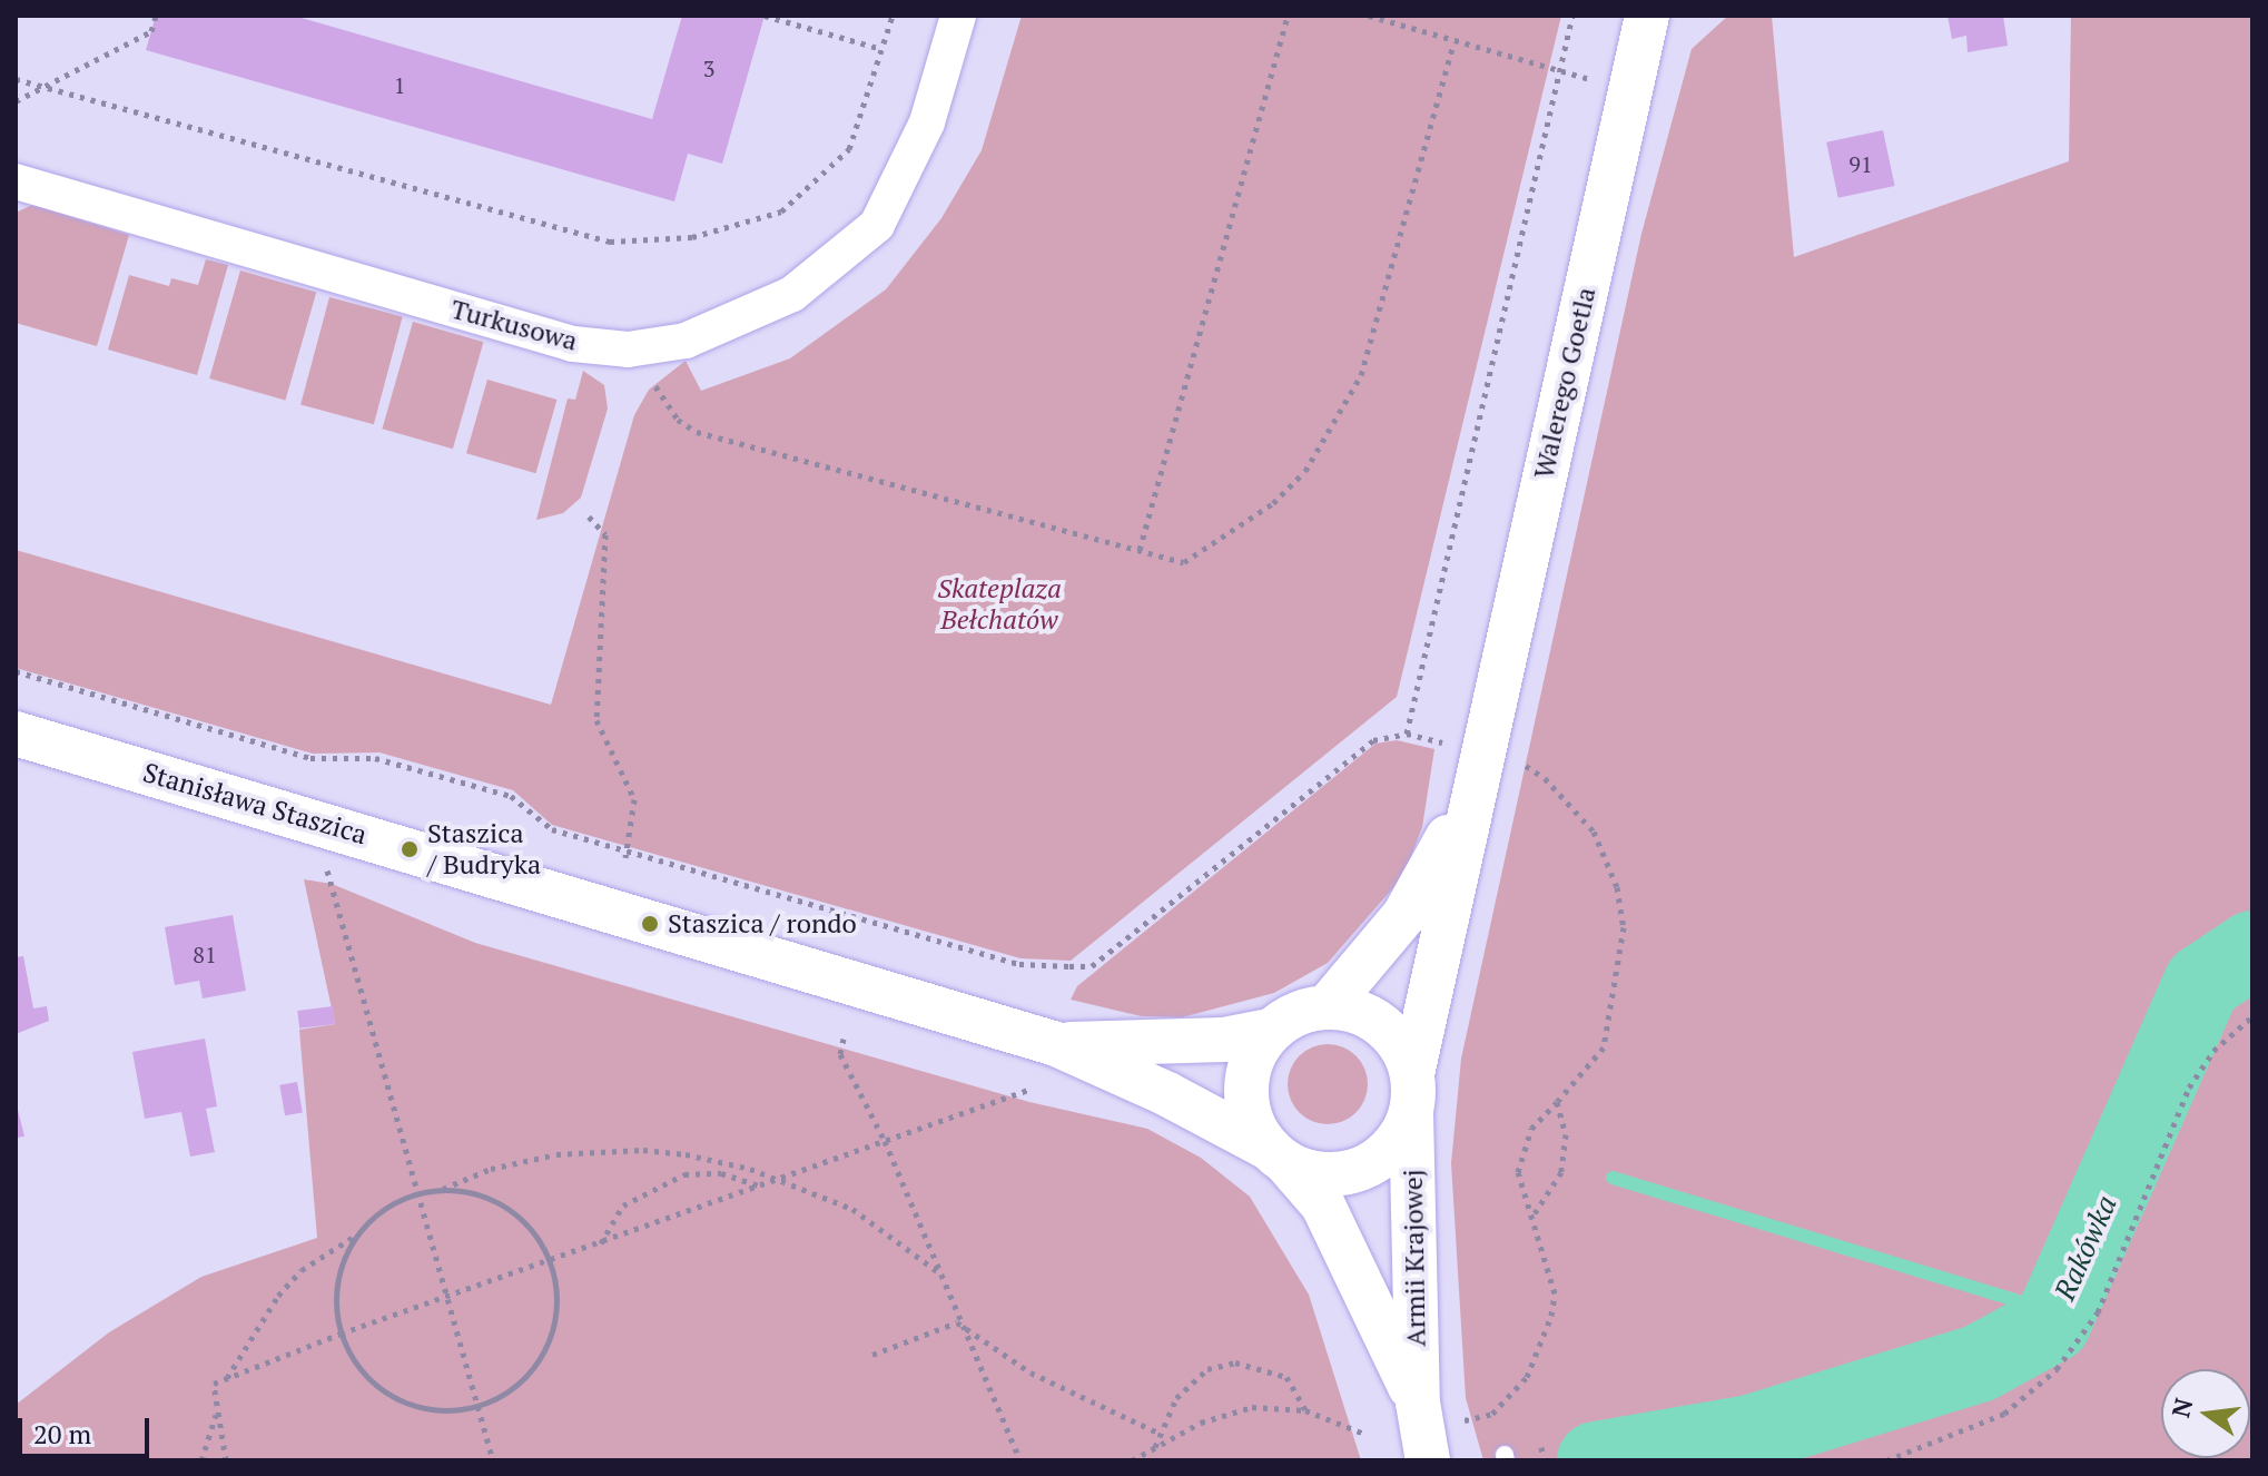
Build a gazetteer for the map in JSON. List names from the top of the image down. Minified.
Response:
{"streets":{"street":["Turkusowa","Walerego Goetla","Stanisława Staszica","Armii Krajowej"]},"crossings":[["Walerego Goetla","Stanisława Staszica"],["Walerego Goetla","Armii Krajowej"],["Stanisława Staszica","Armii Krajowej"]],"water":["Rakówka"],"parks":["Skateplaza Bełchatów"],"places":["Staszica / Budryka","Staszica / rondo"],"house_numbers":["3","1","91","81"],"scale_bar":"20 m","north":"left"}
